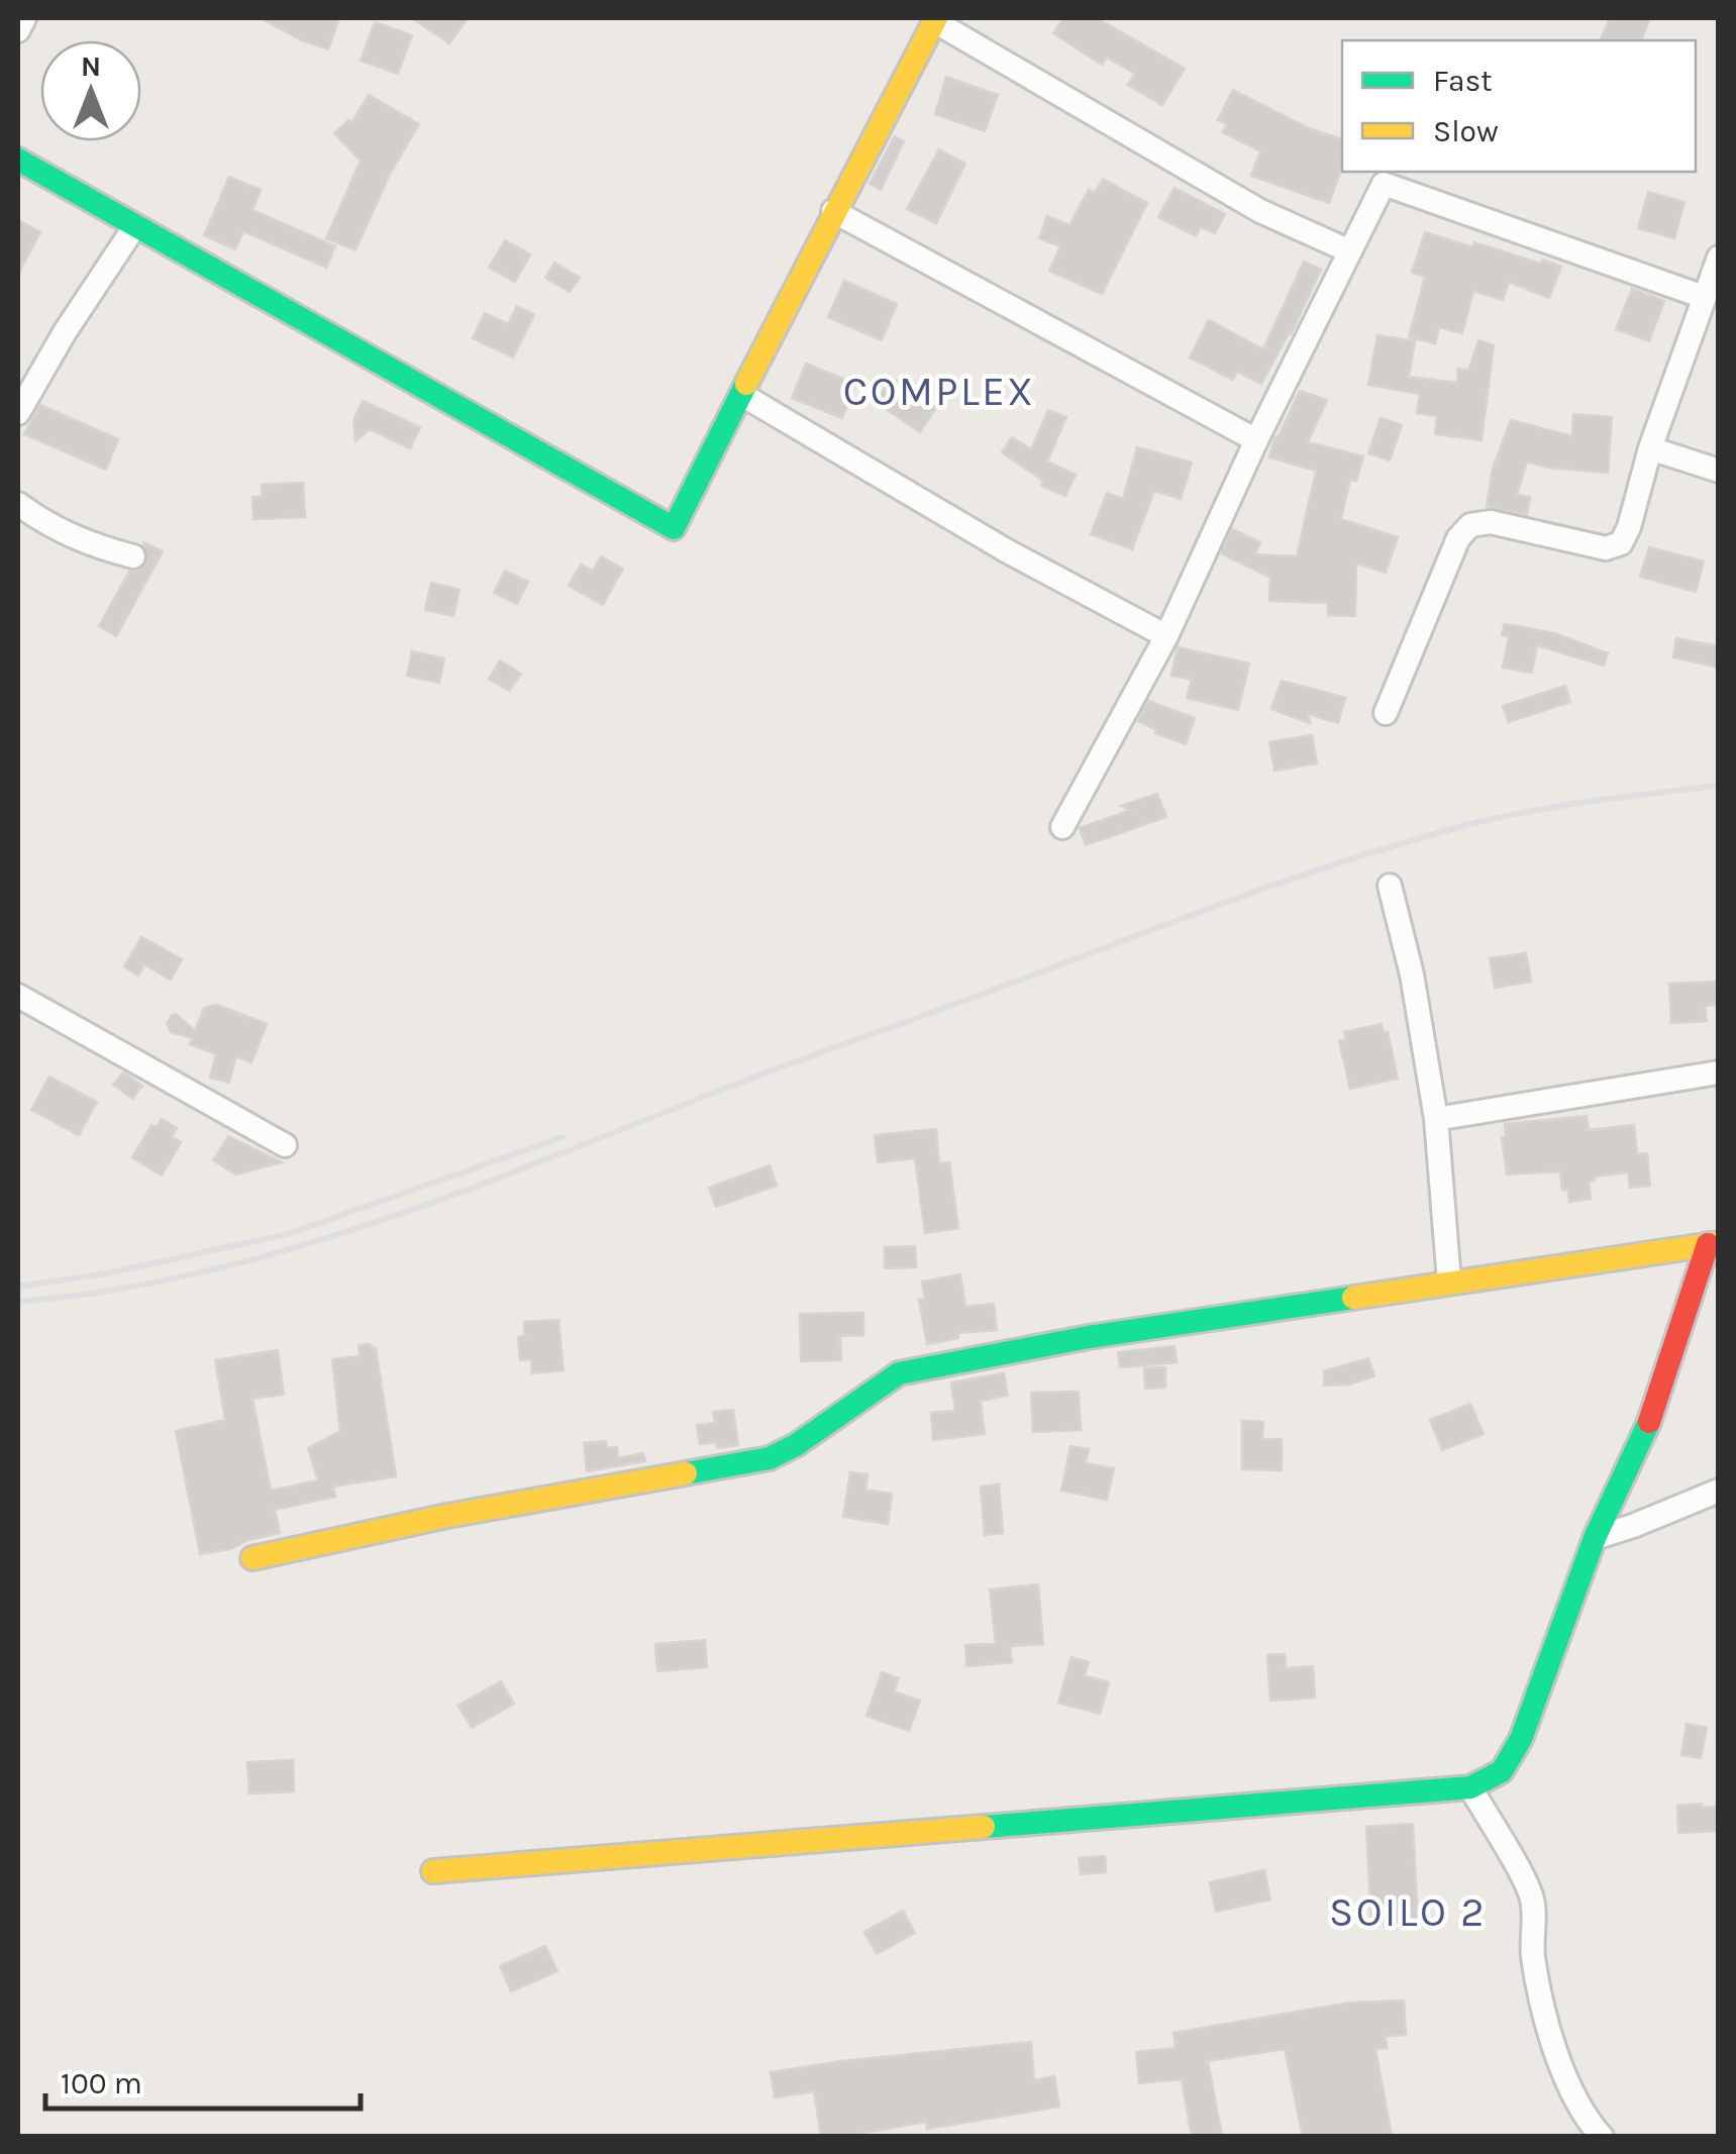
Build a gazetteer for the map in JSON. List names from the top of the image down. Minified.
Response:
{"districts":["COMPLEX","SOILO 2"],"legend":["Fast","Slow"],"scale_bar":"100 m","north":"top"}
